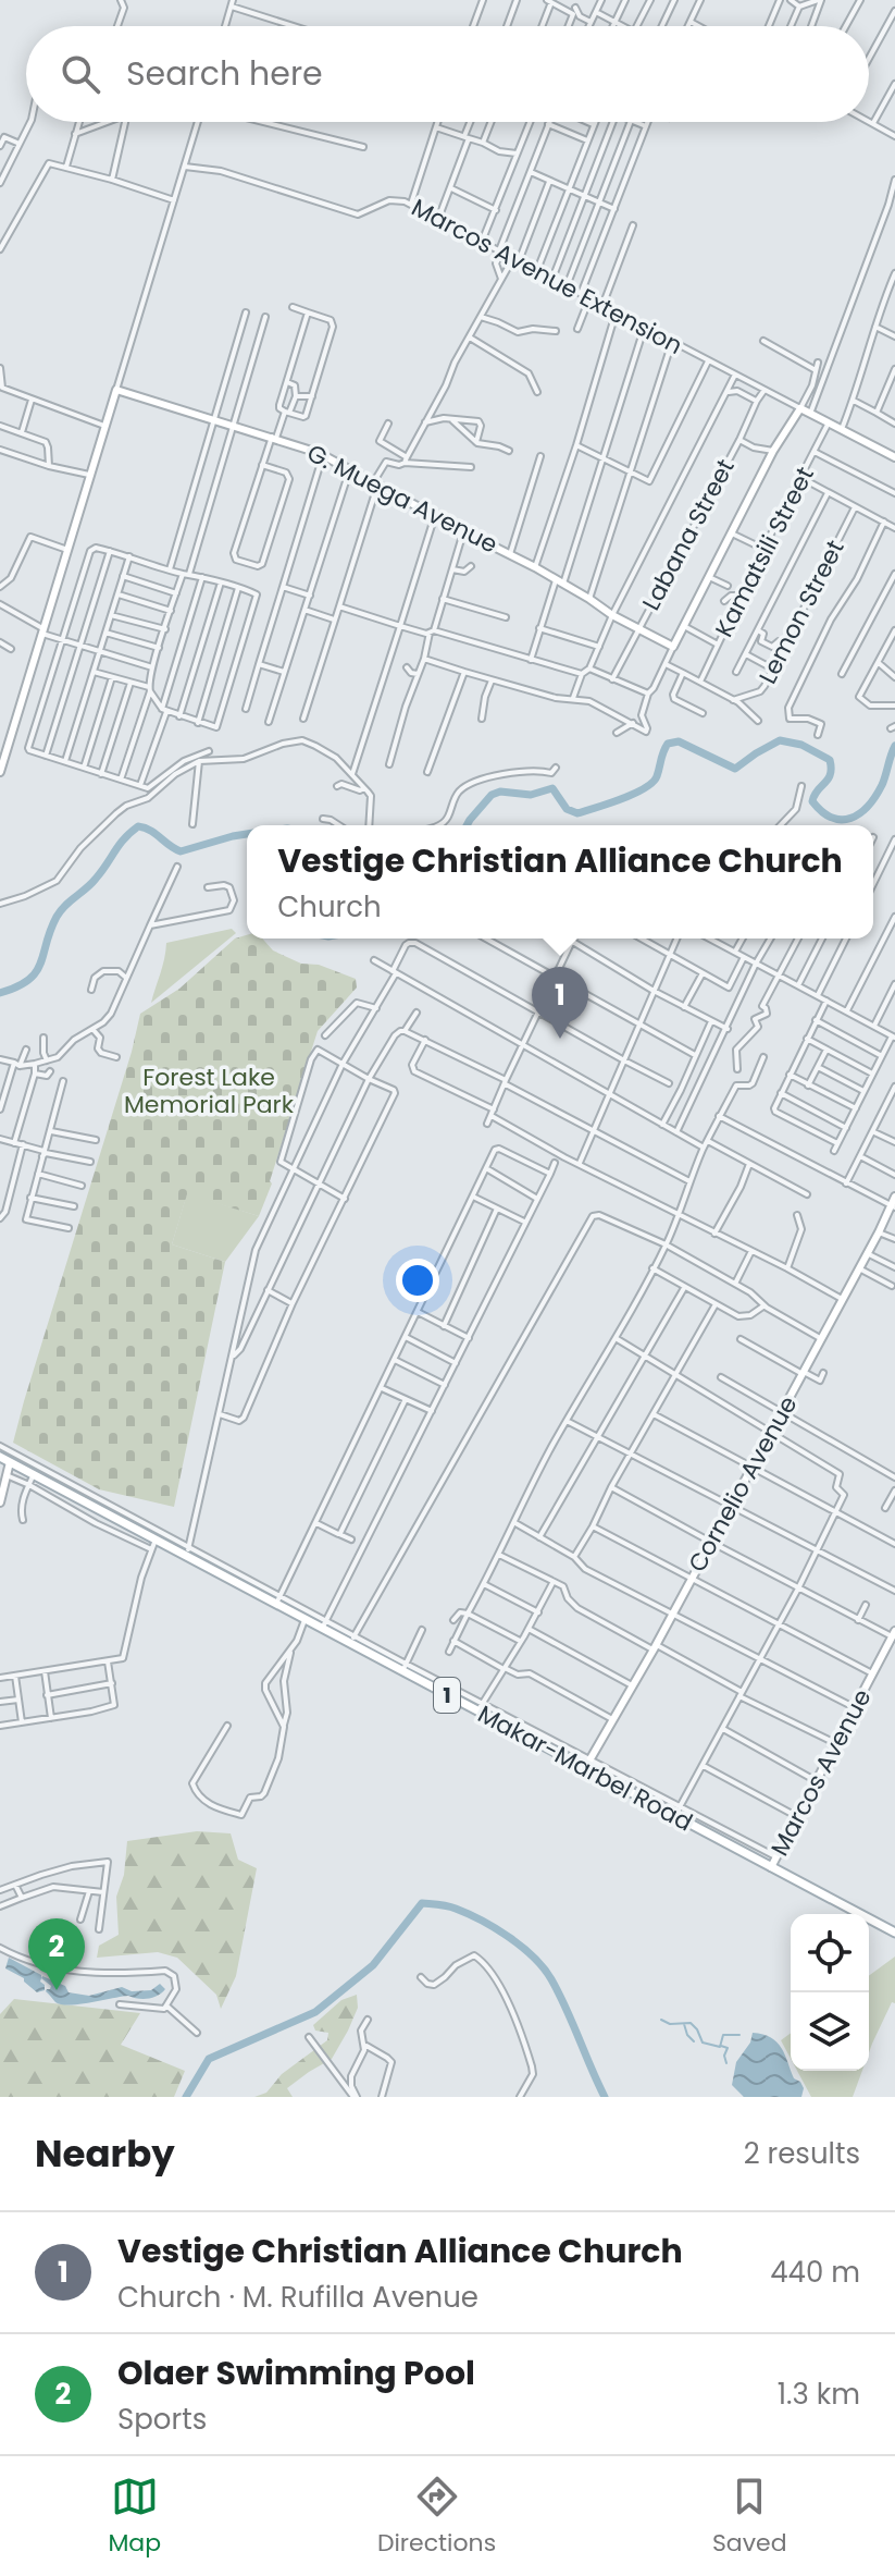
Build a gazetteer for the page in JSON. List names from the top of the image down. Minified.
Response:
{"streets":{"main road":["1","Makar-Marbel Road"],"street":["Marcos Avenue Extension","G. Muega Avenue","Labana Street","Kamatsili Street","Lemon Street","Cornelio Avenue","Marcos Avenue"]},"crossings":[["Marcos Avenue Extension","Labana Street"],["Marcos Avenue Extension","Kamatsili Street"],["G. Muega Avenue","Labana Street"],["Cornelio Avenue","Makar-Marbel Road"],["Makar-Marbel Road","Marcos Avenue"]],"parks":["Forest Lake Memorial Park"],"page":{"search":"Search here","popup":["Vestige Christian Alliance Church","Church"],"pins":["1","2"],"heading":["Nearby","2 results"],"list":[{"mark":"1","name":"Vestige Christian Alliance Church","note":"Church · M. Rufilla Avenue","value":"440 m"},{"mark":"2","name":"Olaer Swimming Pool","note":"Sports","value":"1.3 km"}],"nav":["Map","Directions","Saved"]}}
